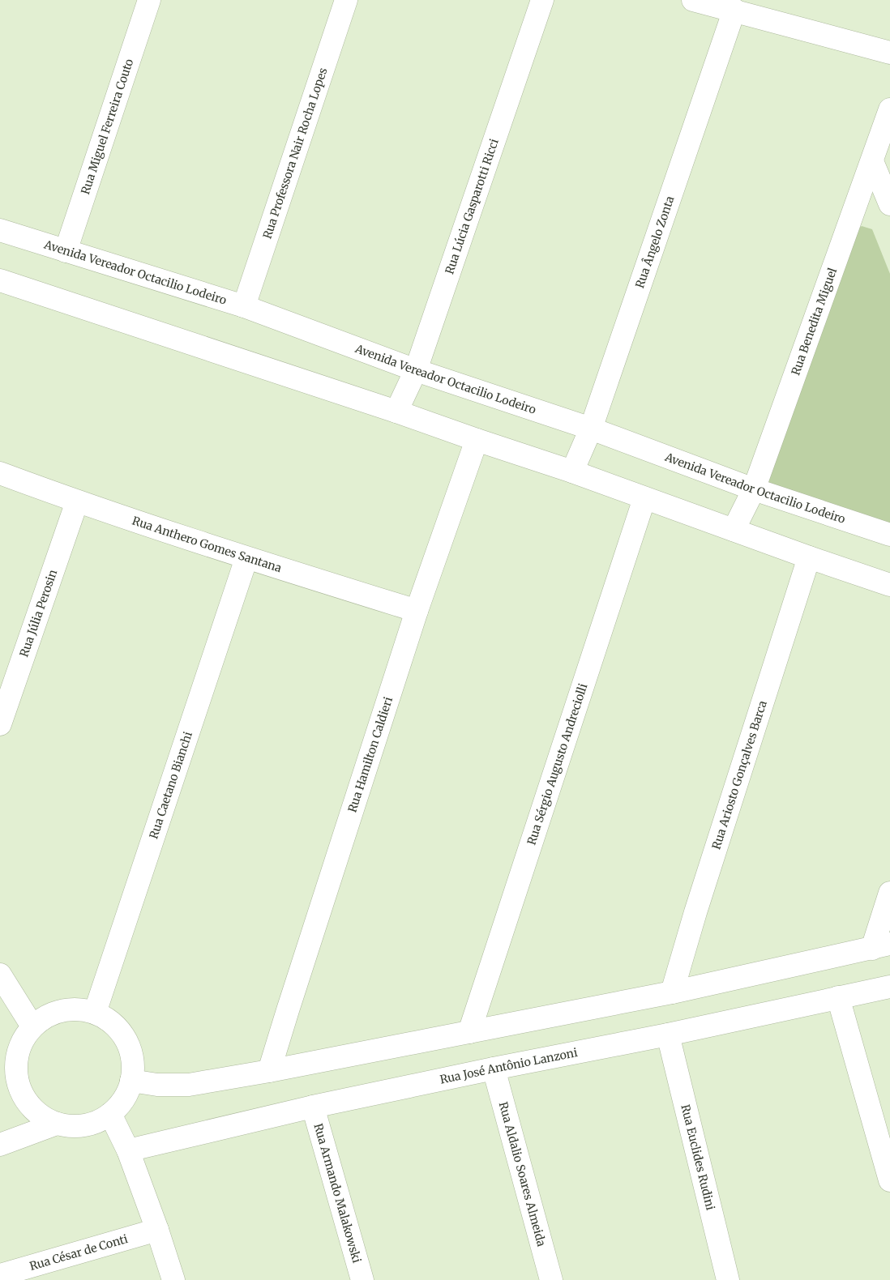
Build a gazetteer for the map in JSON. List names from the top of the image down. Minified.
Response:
{"streets":{"street":["Rua Miguel Ferreira Couto","Rua Professora Nair Rocha Lopes","Rua Lúcia Gasparotti Ricci","Rua Ângelo Zonta","Avenida Vereador Octacilio Lodeiro","Rua Benedita Miguel","Rua Anthero Gomes Santana","Rua Júlia Perosin","Rua Hamilton Caldieri","Rua Sérgio Augusto Andreciolli","Rua Ariosto Gonçalves Barca","Rua Caetano Bianchi","Rua José Antônio Lanzoni","Rua Euclides Rudini","Rua Aldalio Soares Almeida","Rua Armando Malakowski","Rua César de Conti"]},"crossings":[["Rua Miguel Ferreira Couto","Avenida Vereador Octacilio Lodeiro"],["Rua Professora Nair Rocha Lopes","Avenida Vereador Octacilio Lodeiro"],["Rua Lúcia Gasparotti Ricci","Avenida Vereador Octacilio Lodeiro"],["Rua Ângelo Zonta","Avenida Vereador Octacilio Lodeiro"],["Avenida Vereador Octacilio Lodeiro","Rua Benedita Miguel"],["Rua Anthero Gomes Santana","Rua Júlia Perosin"],["Rua Anthero Gomes Santana","Rua Hamilton Caldieri"],["Rua Anthero Gomes Santana","Rua Caetano Bianchi"],["Rua José Antônio Lanzoni","Rua Euclides Rudini"],["Rua José Antônio Lanzoni","Rua Aldalio Soares Almeida"],["Rua José Antônio Lanzoni","Rua Armando Malakowski"]]}
